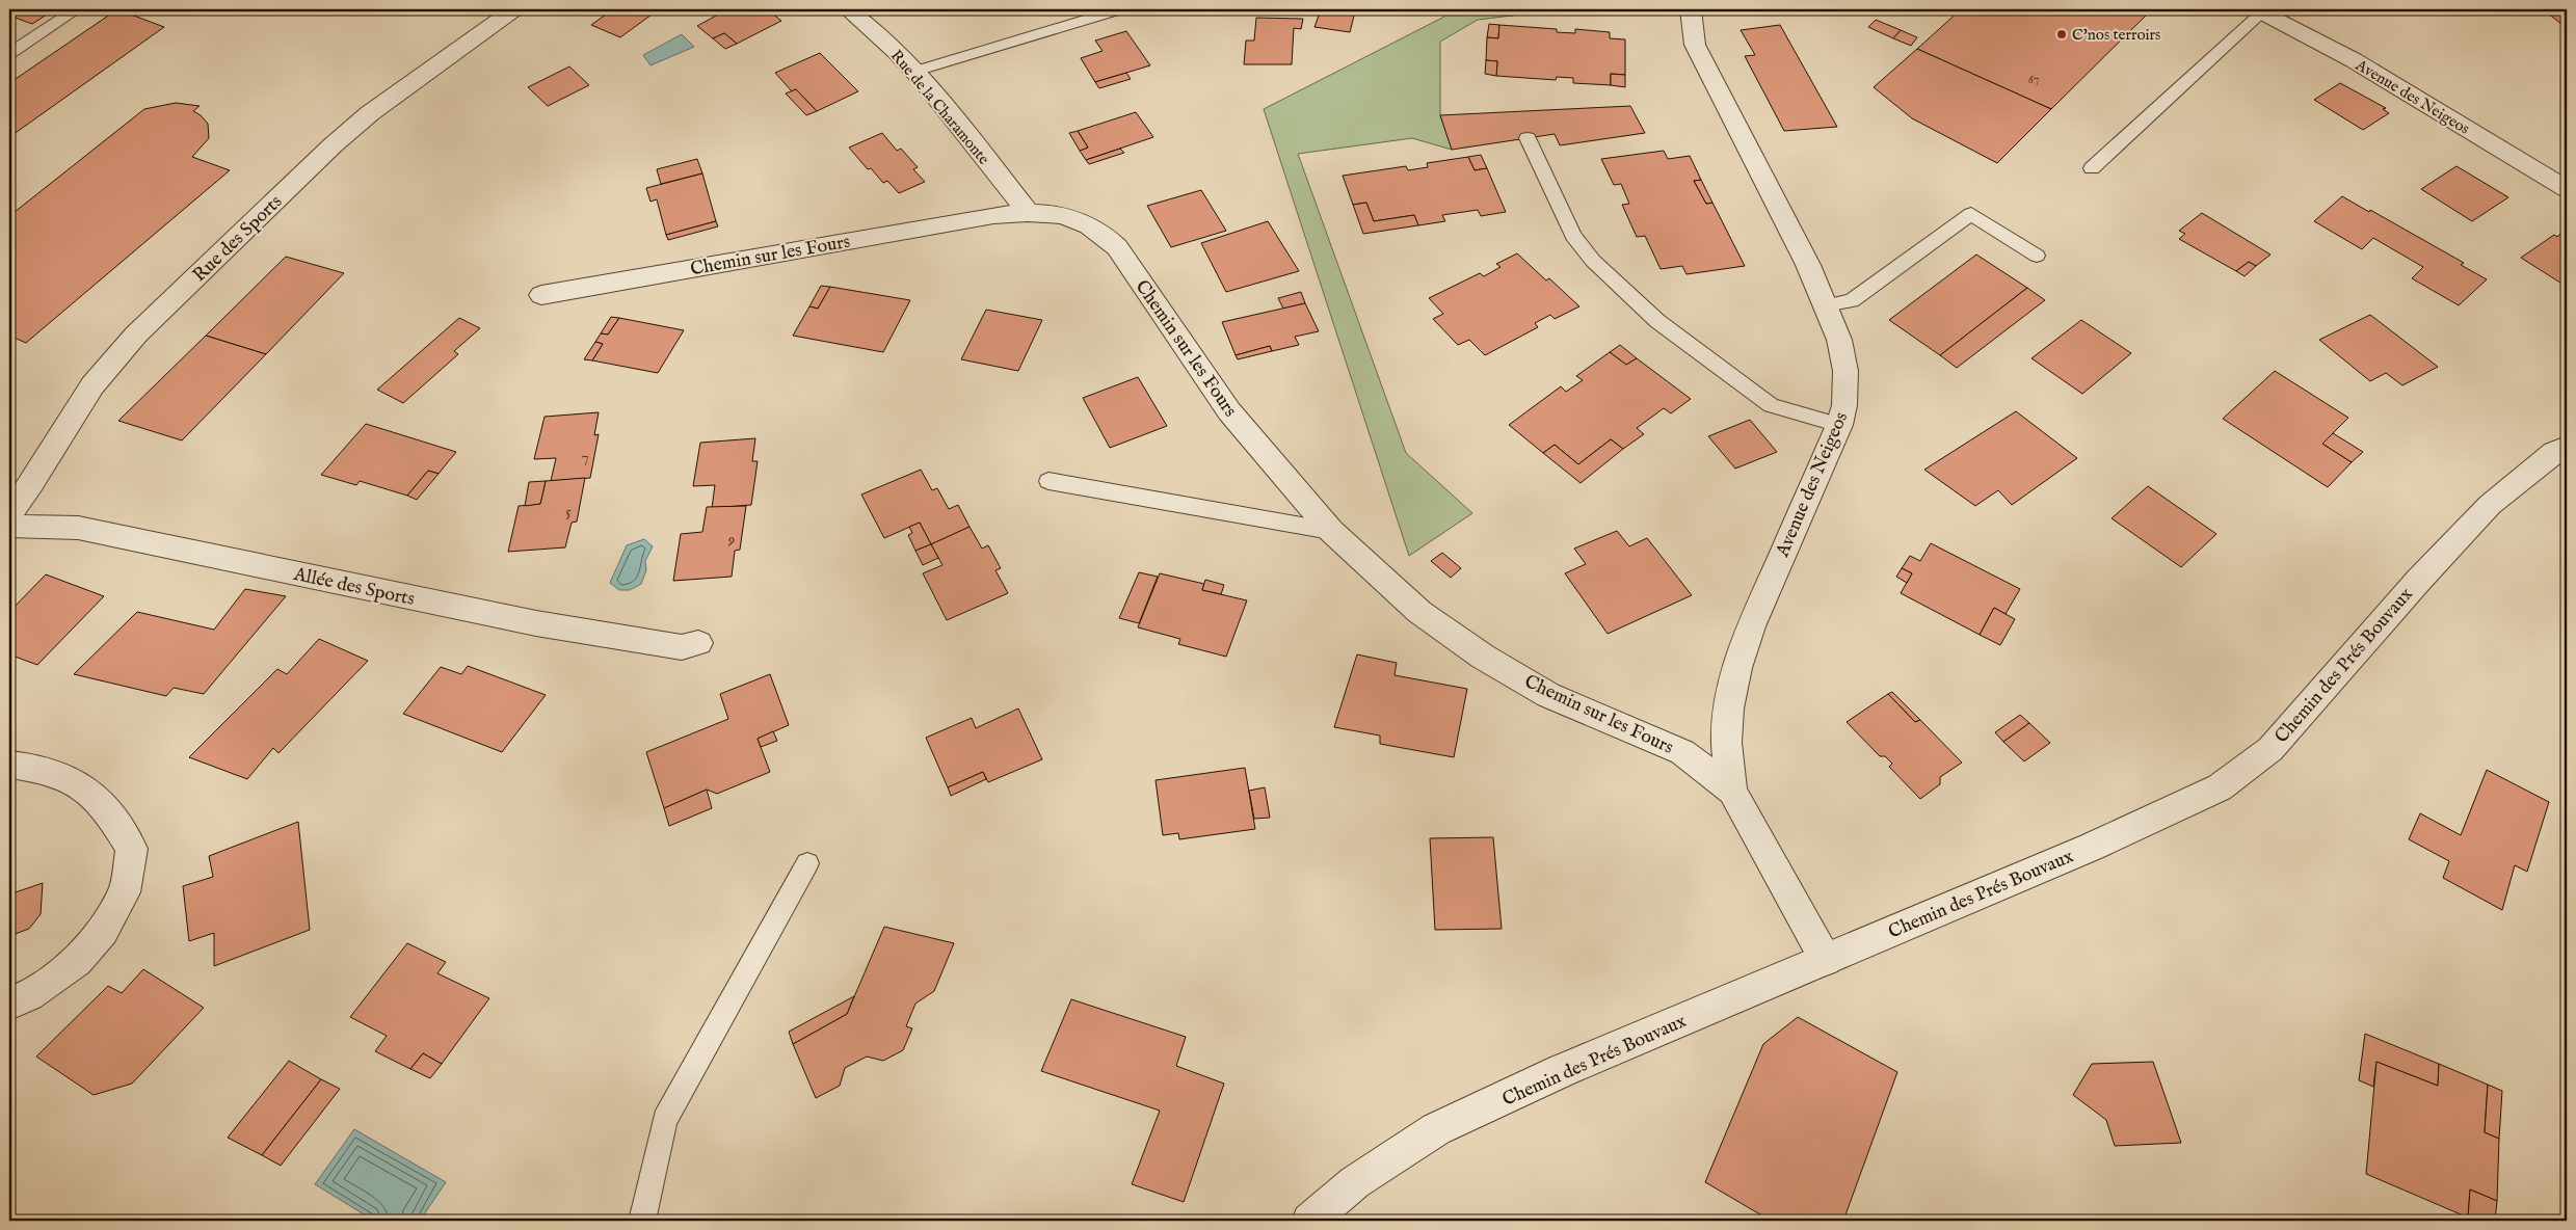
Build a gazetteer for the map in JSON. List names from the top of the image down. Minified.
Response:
{"streets":{"street":["Avenue des Neigeos","Rue de la Charamonte","Rue des Sports","Chemin sur les Fours","Allée des Sports","Chemin des Prés Bouvaux"]},"crossings":[["Avenue des Neigeos","Chemin sur les Fours"],["Avenue des Neigeos","Chemin des Prés Bouvaux"],["Rue de la Charamonte","Chemin sur les Fours"]],"places":["C'nos terroirs"],"house_numbers":["67","7","5","9"]}
